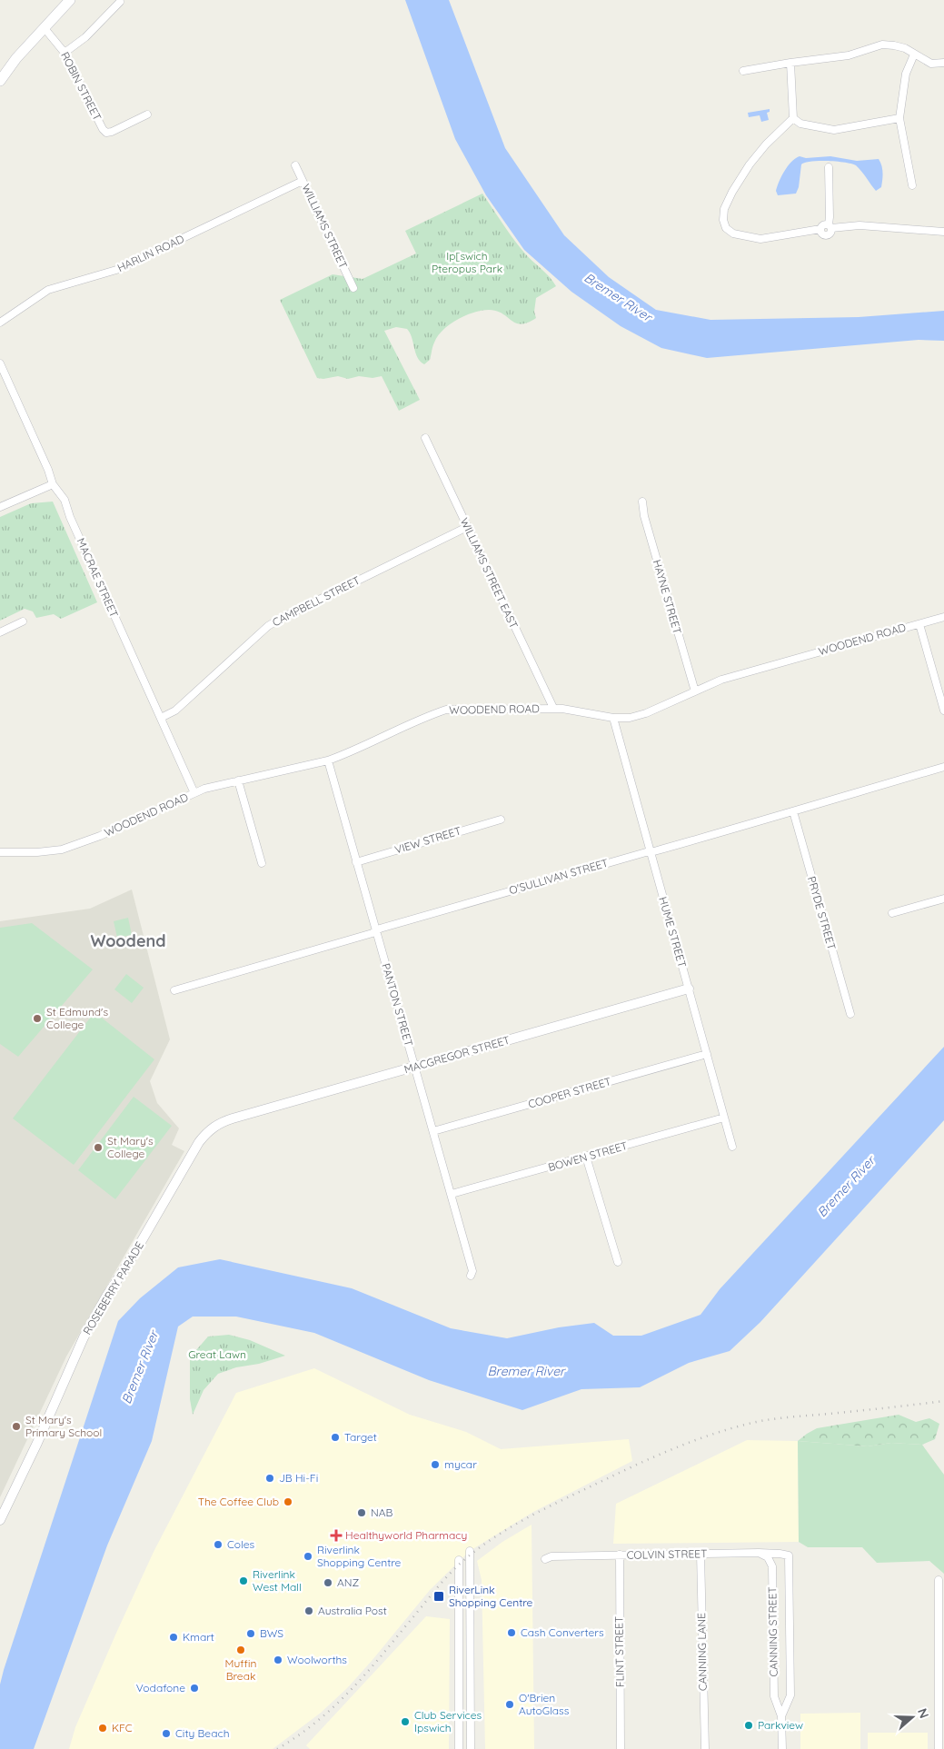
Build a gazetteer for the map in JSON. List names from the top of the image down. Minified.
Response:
{"streets":{"street":["ROBIN STREET","WILLIAMS STREET","HARLIN ROAD","WILLIAMS STREET EAST","MACRAE STREET","HAYNE STREET","CAMPBELL STREET","WOODEND ROAD","VIEW STREET","O'SULLIVAN STREET","PRYDE STREET","HUME STREET","PANTON STREET","MACGREGOR STREET","COOPER STREET","BOWEN STREET","ROSEBERRY PARADE","COLVIN STREET","CANNING STREET","FLINT STREET","CANNING LANE"]},"crossings":[["WILLIAMS STREET","HARLIN ROAD"],["WILLIAMS STREET EAST","CAMPBELL STREET"],["WILLIAMS STREET EAST","WOODEND ROAD"],["MACRAE STREET","CAMPBELL STREET"],["MACRAE STREET","WOODEND ROAD"],["HAYNE STREET","WOODEND ROAD"],["WOODEND ROAD","HUME STREET"],["WOODEND ROAD","PANTON STREET"],["VIEW STREET","PANTON STREET"],["O'SULLIVAN STREET","PRYDE STREET"],["O'SULLIVAN STREET","HUME STREET"],["O'SULLIVAN STREET","PANTON STREET"],["HUME STREET","MACGREGOR STREET"],["HUME STREET","COOPER STREET"],["HUME STREET","BOWEN STREET"],["PANTON STREET","MACGREGOR STREET"],["PANTON STREET","COOPER STREET"],["PANTON STREET","BOWEN STREET"],["MACGREGOR STREET","ROSEBERRY PARADE"],["COLVIN STREET","CANNING STREET"],["COLVIN STREET","FLINT STREET"],["COLVIN STREET","CANNING LANE"]],"districts":["Woodend"],"water":["Bremer River"],"parks":["Ip[swich Pteropus Park","Great Lawn"],"places":{"other":["St Edmund's College","St Mary's College","St Mary's Primary School","Target","mycar","JB Hi-Fi","The Coffee Club","NAB","Coles","Riverlink Shopping Centre","Riverlink West Mall","ANZ","Australia Post","Cash Converters","BWS","Kmart","Muffin Break","Woolworths","Vodafone","O'Brien AutoGlass","Club Services Ipswich","Parkview","KFC","City Beach"],"health":["Healthyworld Pharmacy"],"transit":["RiverLink Shopping Centre"]},"north":"right"}
